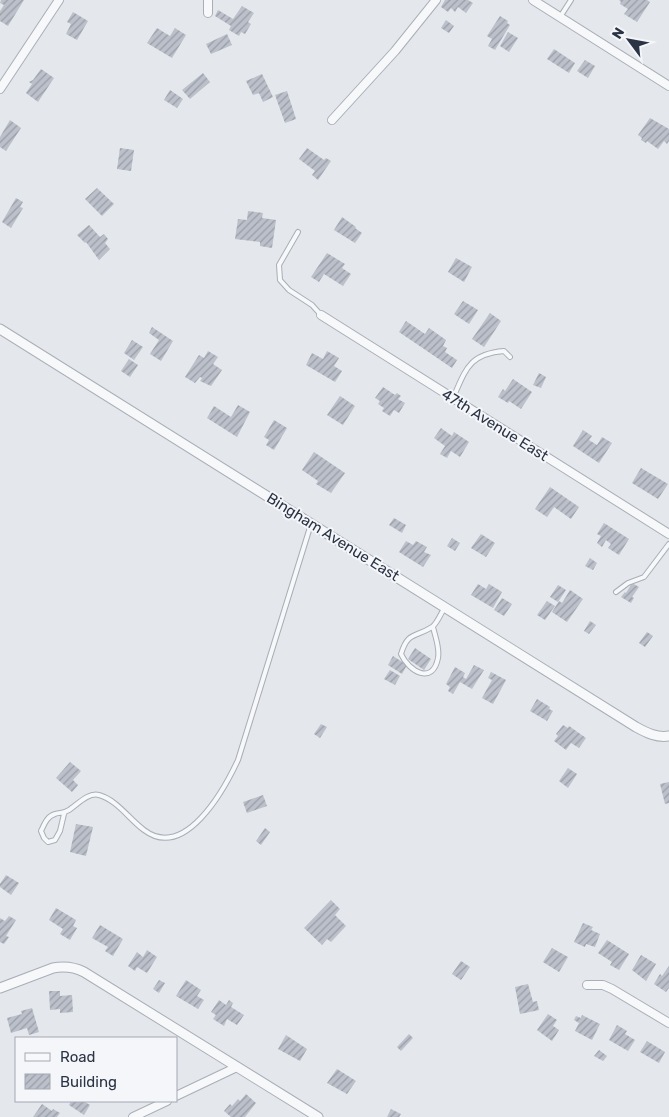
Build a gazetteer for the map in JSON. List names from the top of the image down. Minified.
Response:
{"streets":{"street":["47th Avenue East","Bingham Avenue East"]},"legend":["Road","Building"],"north":"top left"}
